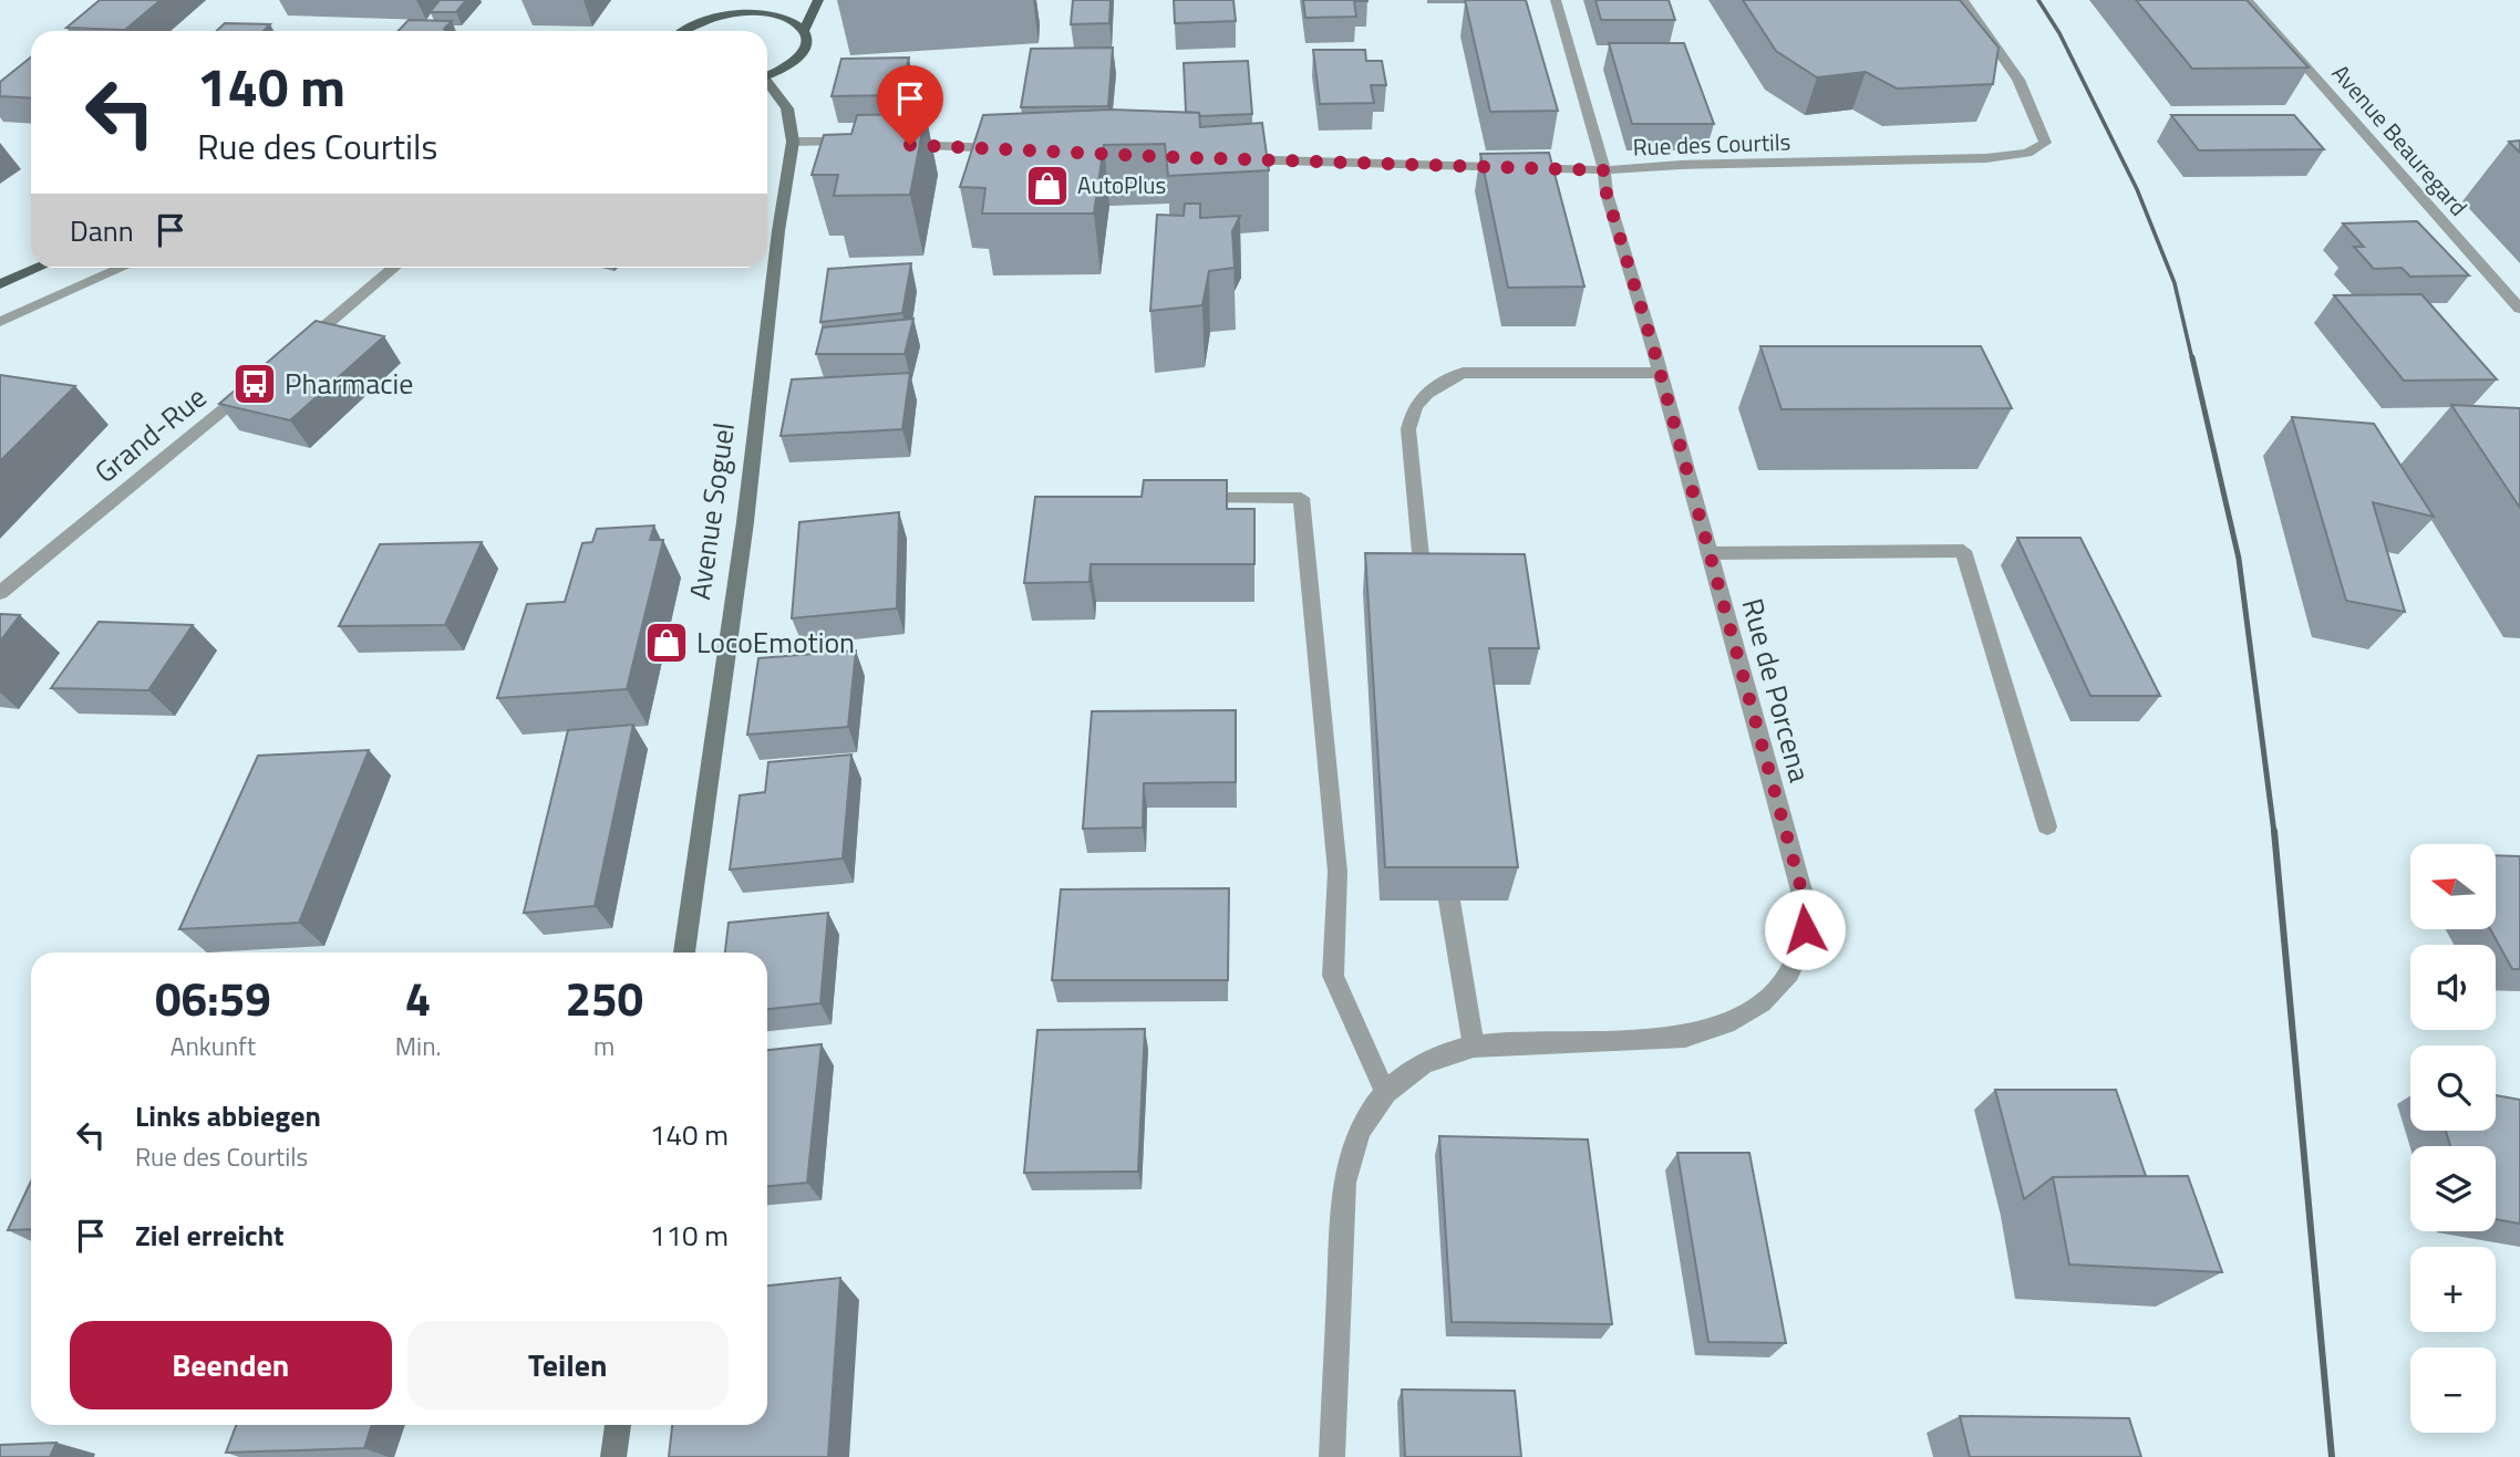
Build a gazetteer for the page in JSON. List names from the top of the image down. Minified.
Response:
{"streets":{"street":["Avenue Beauregard","Rue des Courtils","Grand-Rue","Avenue Soguel","Rue de Porcena"]},"crossings":[["Rue des Courtils","Rue de Porcena"]],"places":{"shop":["AutoPlus","LocoEmotion"],"bus stop":["Pharmacie"]},"north":"left","page":{"turn":["140 m","Rue des Courtils"],"then":"Dann","map_buttons":["+","−"],"eta":["06:59","Ankunft","4","Min.","250","m"],"list":[{"name":"Links abbiegen","note":"Rue des Courtils","value":"140 m"},{"name":"Ziel erreicht","value":"110 m"}],"buttons":["Beenden","Teilen"]}}
